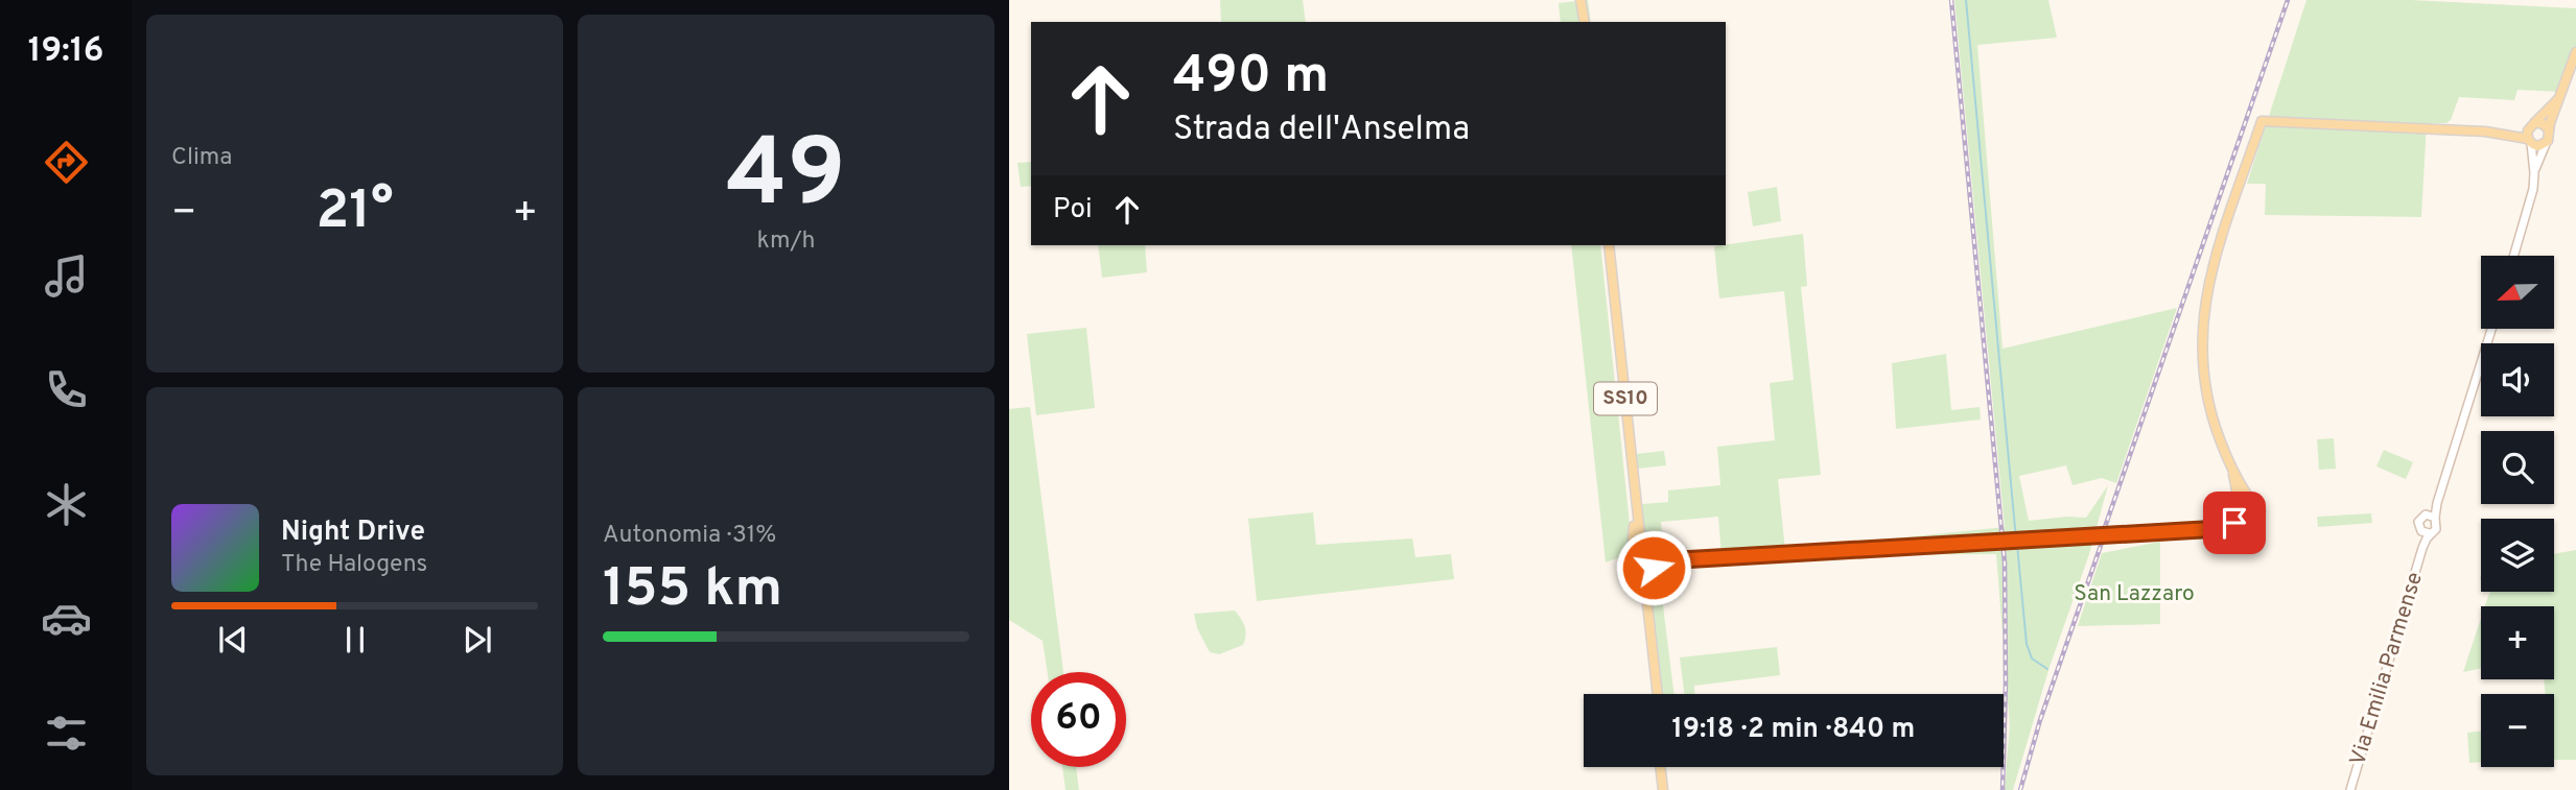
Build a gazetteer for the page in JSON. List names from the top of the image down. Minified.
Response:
{"streets":{"main road":["SS10","Via Emilia Parmense"]},"parks":["San Lazzaro"],"north":"left","page":{"tabs":"19:16","tile":["Clima",["49","km/h"],["Autonomia · 31%","155 km"]],"turn":["490 m","Strada dell'Anselma"],"then":"Poi","heat":["−","21°","+"],"map_buttons":["+","−"],"song":["Night Drive","The Halogens"],"limit":"60","trip":"19:18 · 2 min · 840 m"}}
